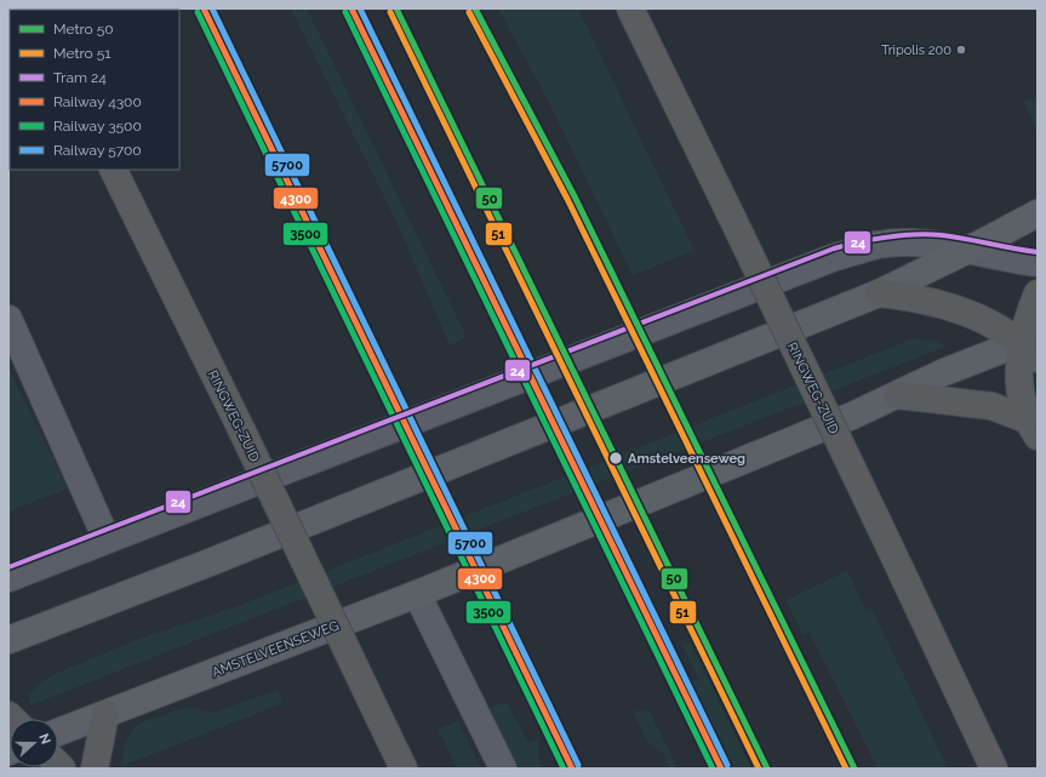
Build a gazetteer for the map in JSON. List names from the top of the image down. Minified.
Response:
{"streets":{"highway":["RINGWEG-ZUID"],"main road":["AMSTELVEENSEWEG"]},"places":["Tripolis 200","Amstelveenseweg"],"lines":["metro line 50","rail line 4300","rail line 5700","metro line 51","rail line 3500","tram line 24"],"legend":["Metro 50","Metro 51","Tram 24","Railway 4300","Railway 3500","Railway 5700"],"north":"right"}
